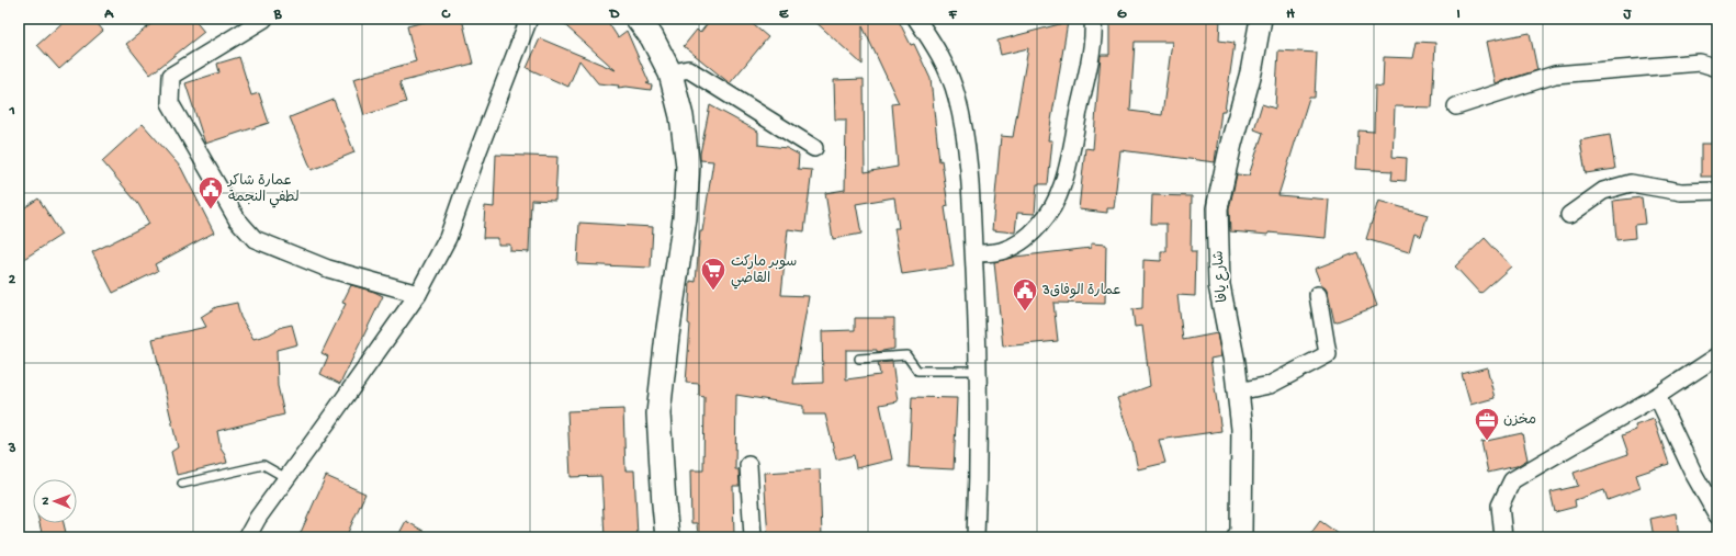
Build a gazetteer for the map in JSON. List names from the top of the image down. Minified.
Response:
{"streets":{"street":["شارع يافا"]},"places":{"public building":["عمارة شاكر لطفي النجمة","عمارة الوفاق3"],"supermarket":["سوبر ماركت القاضي"],"office":["مخزن"]},"north":"left","grid":{"columns":["A","B","C","D","E","F","G","H","I","J"],"rows":["1","2","3"]}}
